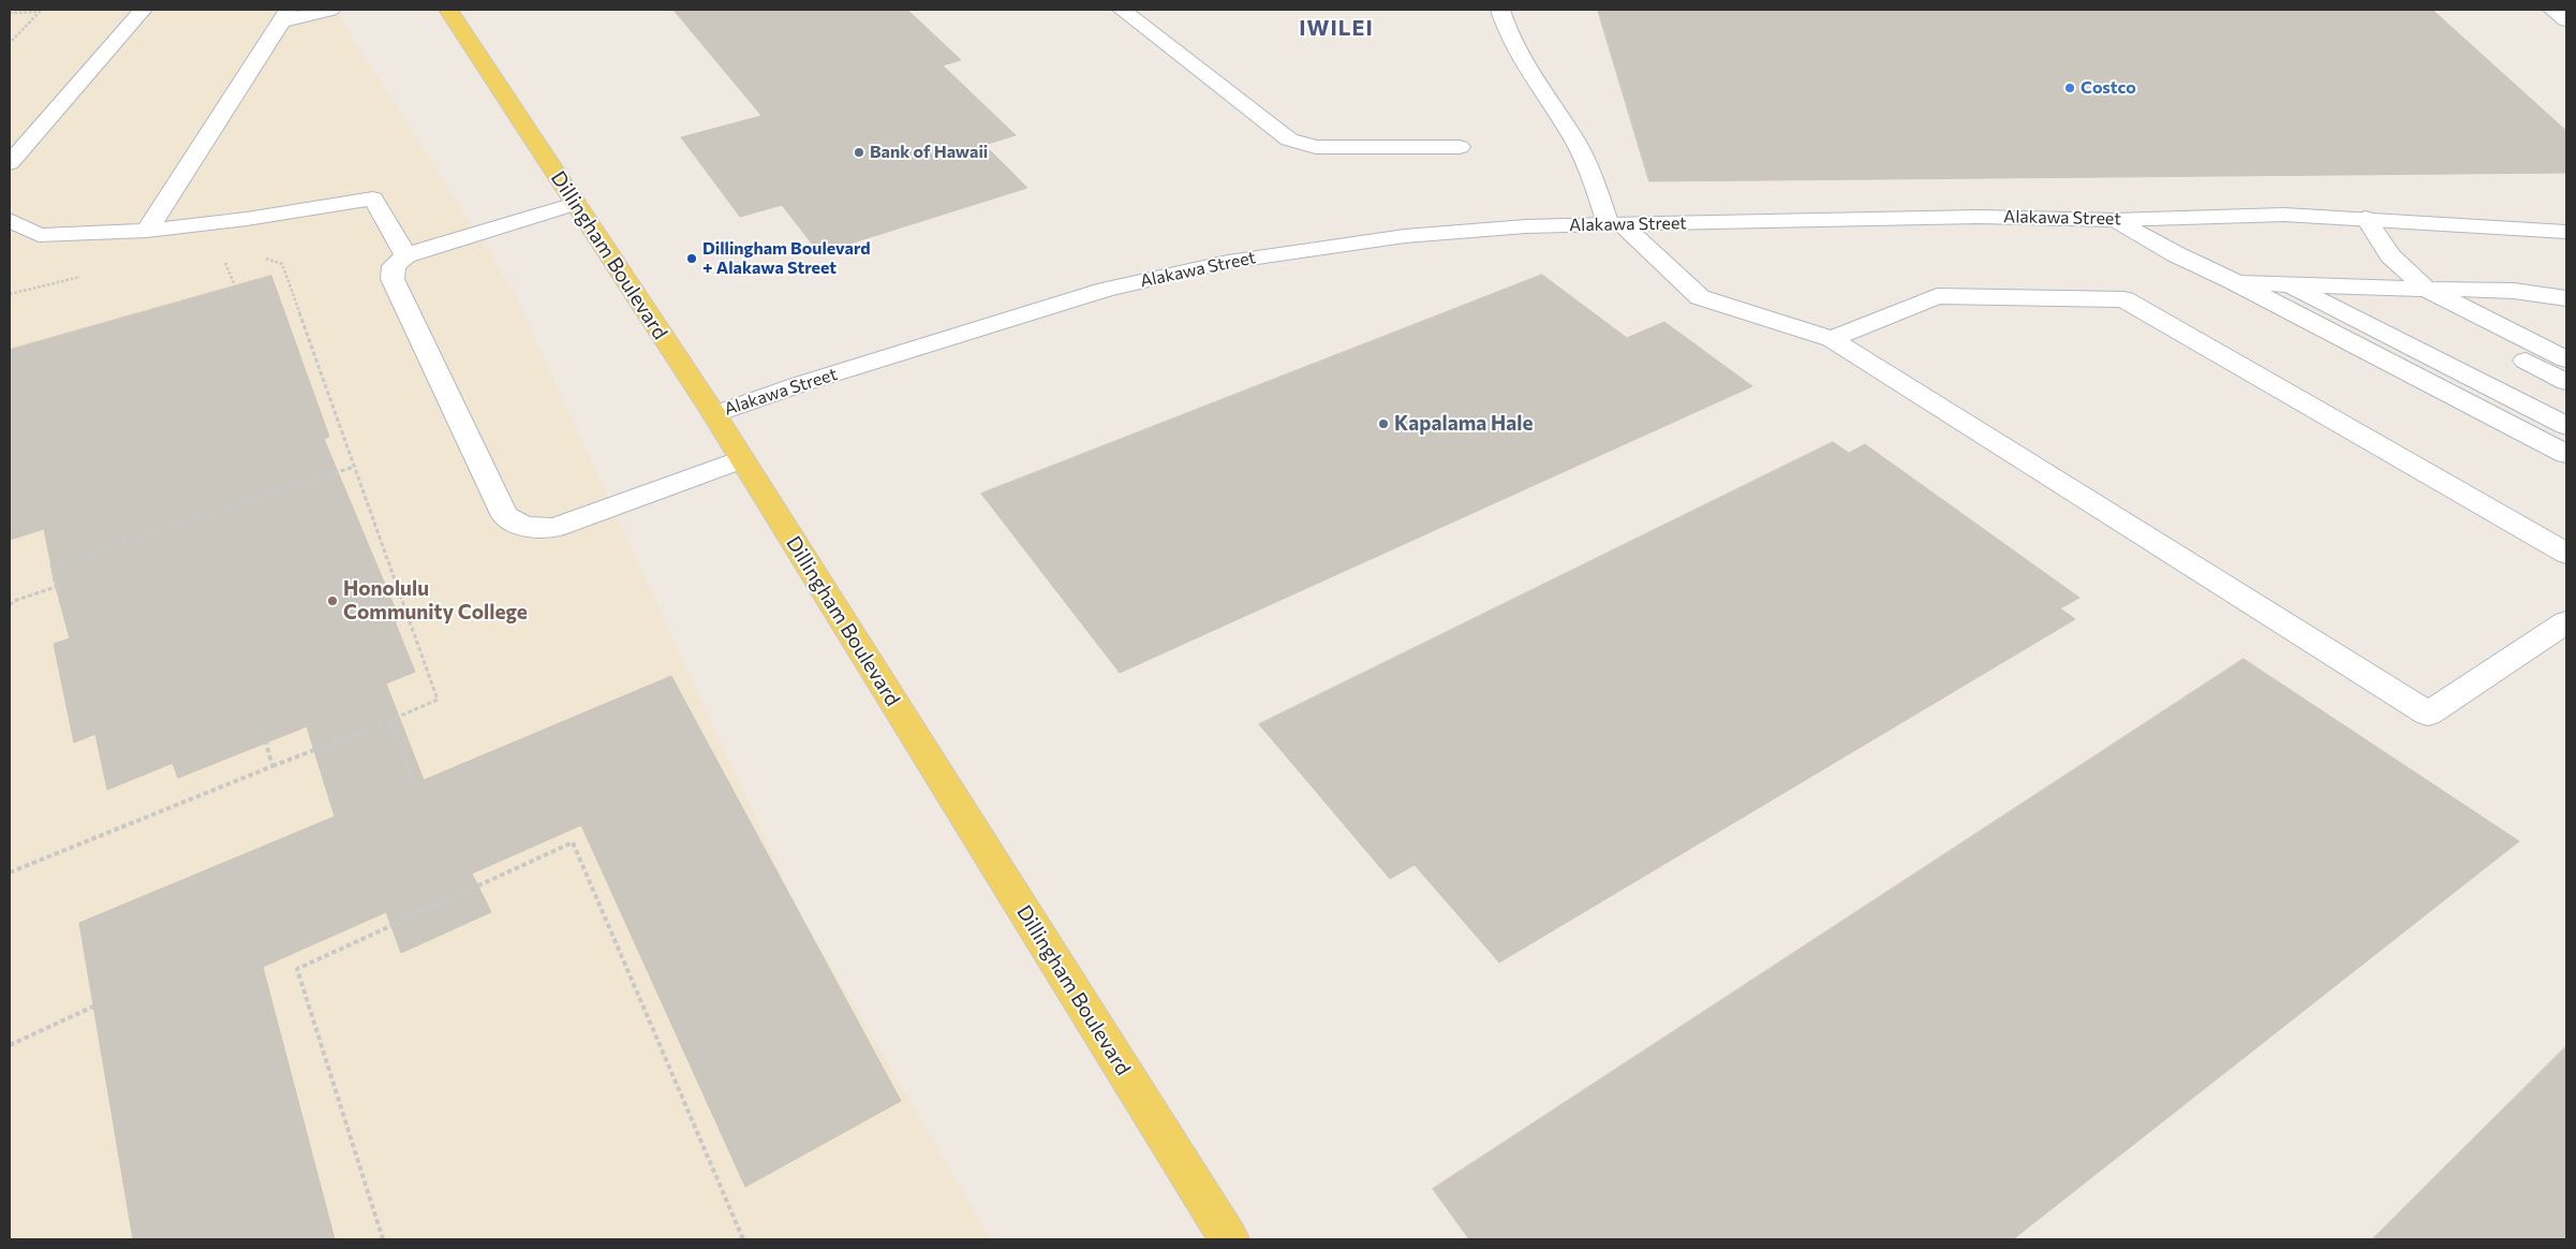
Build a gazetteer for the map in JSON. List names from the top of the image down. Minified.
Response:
{"streets":{"main road":["Alakawa Street","Dillingham Boulevard"]},"crossings":[["Alakawa Street","Dillingham Boulevard"]],"districts":["IWILEI"],"places":["Costco","Bank of Hawaii","Dillingham Boulevard + Alakawa Street","Kapalama Hale","Honolulu Community College"]}
